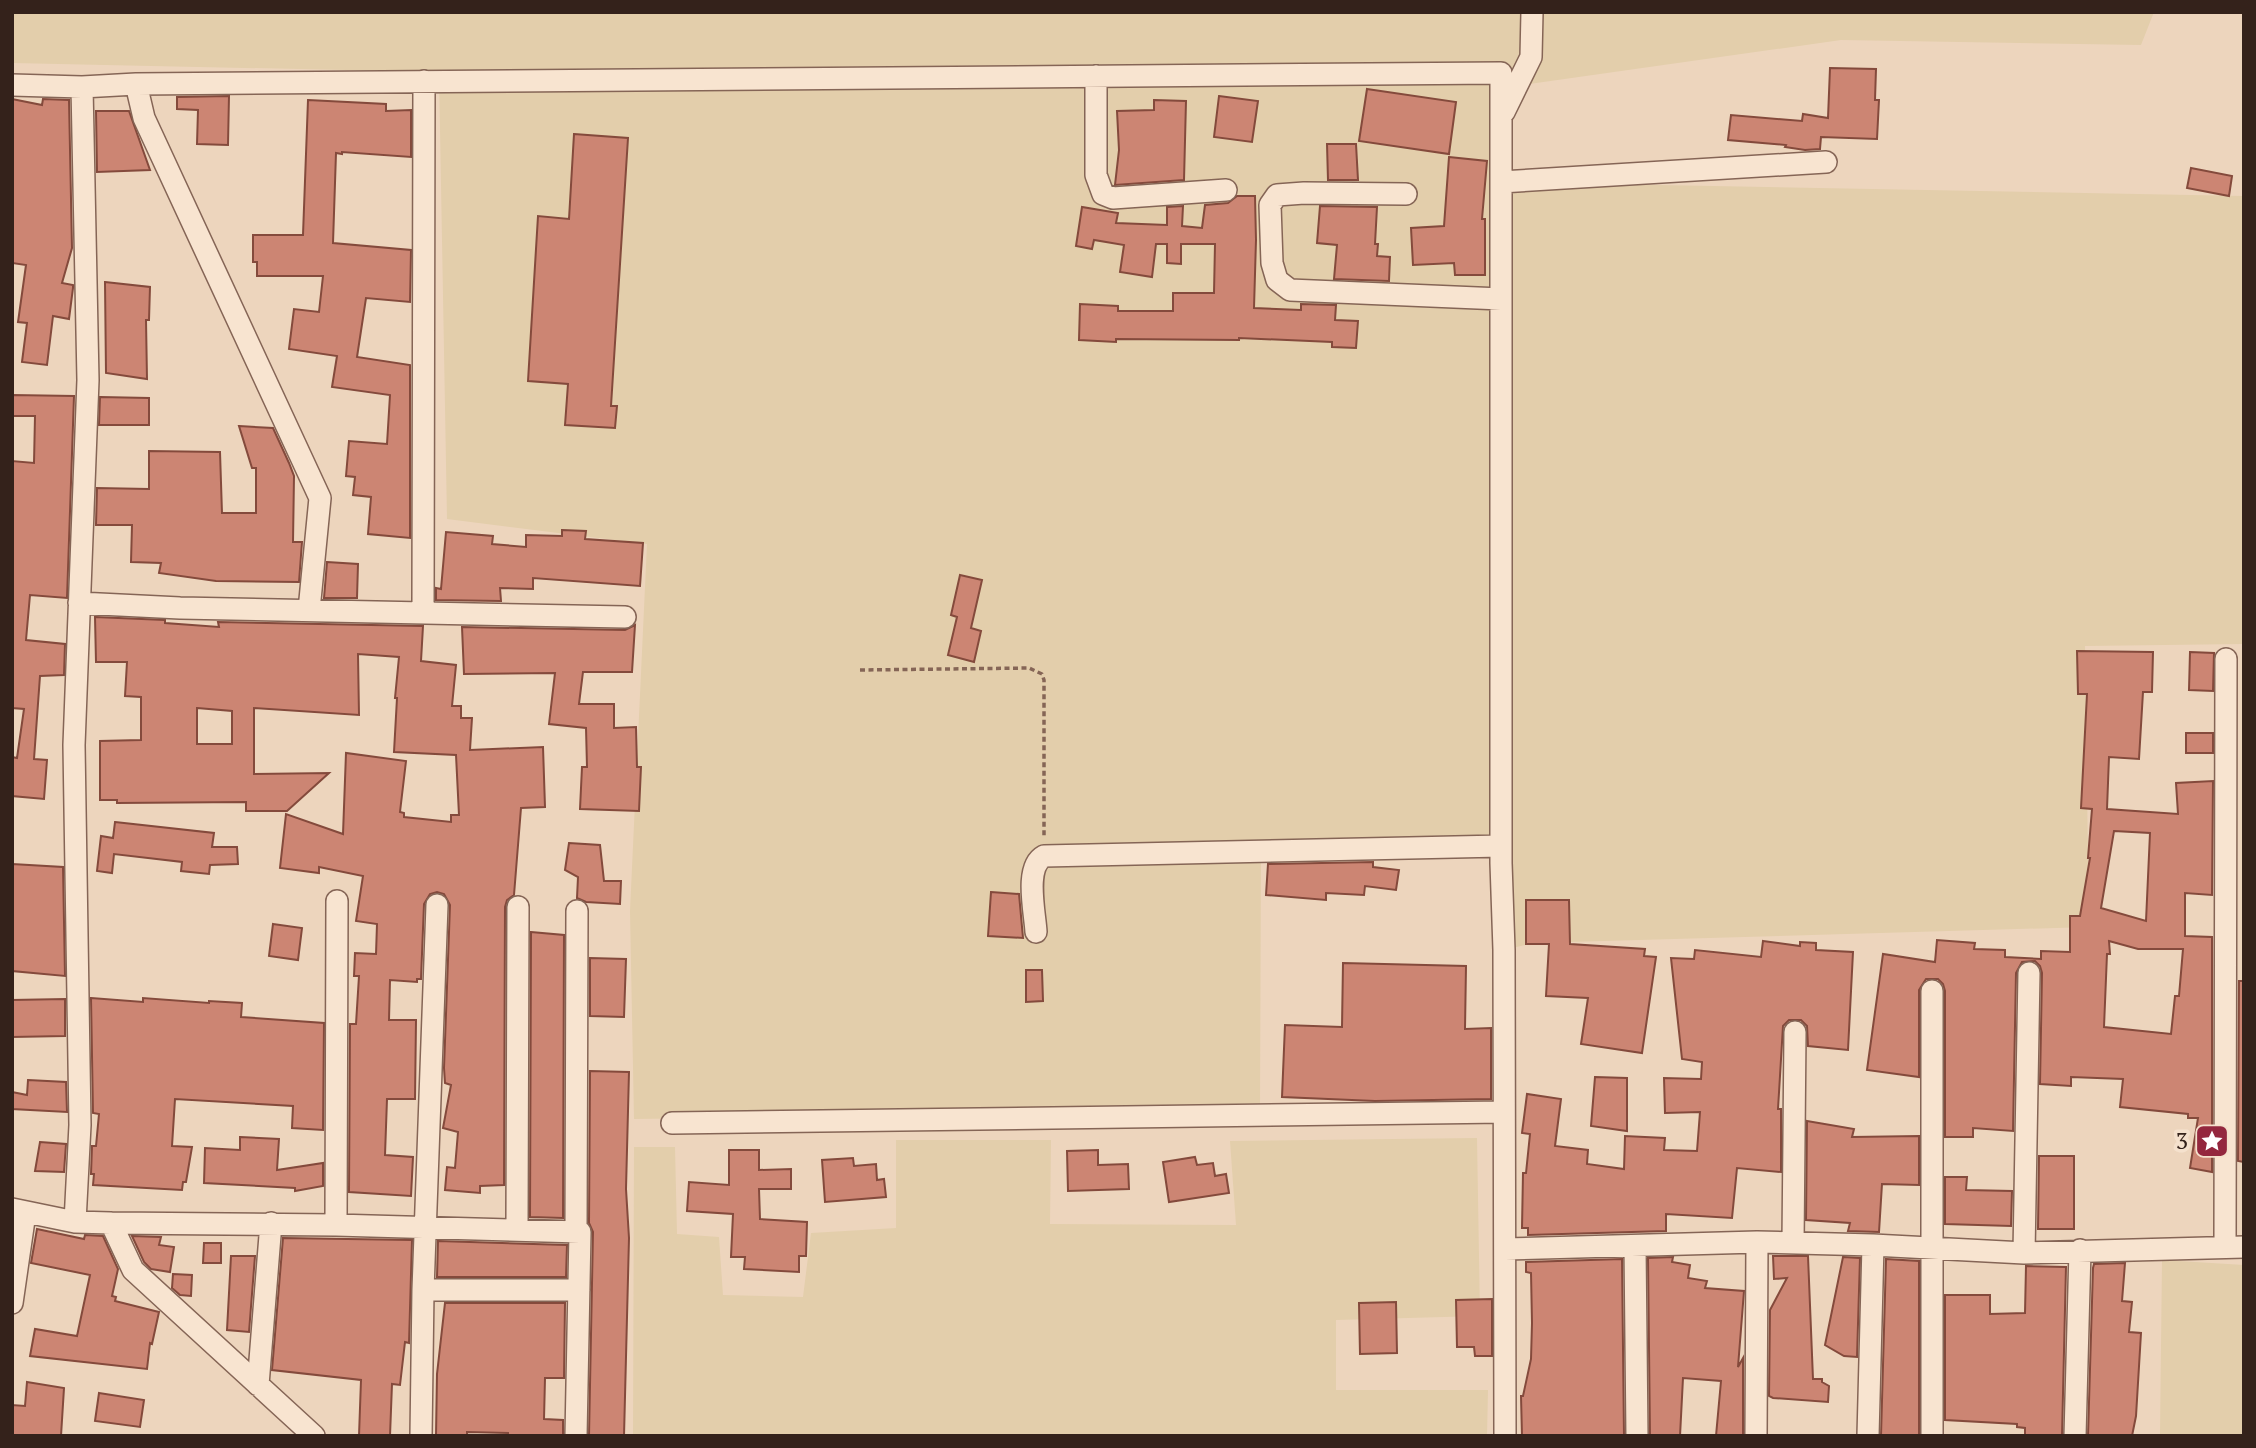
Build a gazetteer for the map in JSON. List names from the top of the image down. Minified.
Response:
{"places":{"place":["3"]}}
